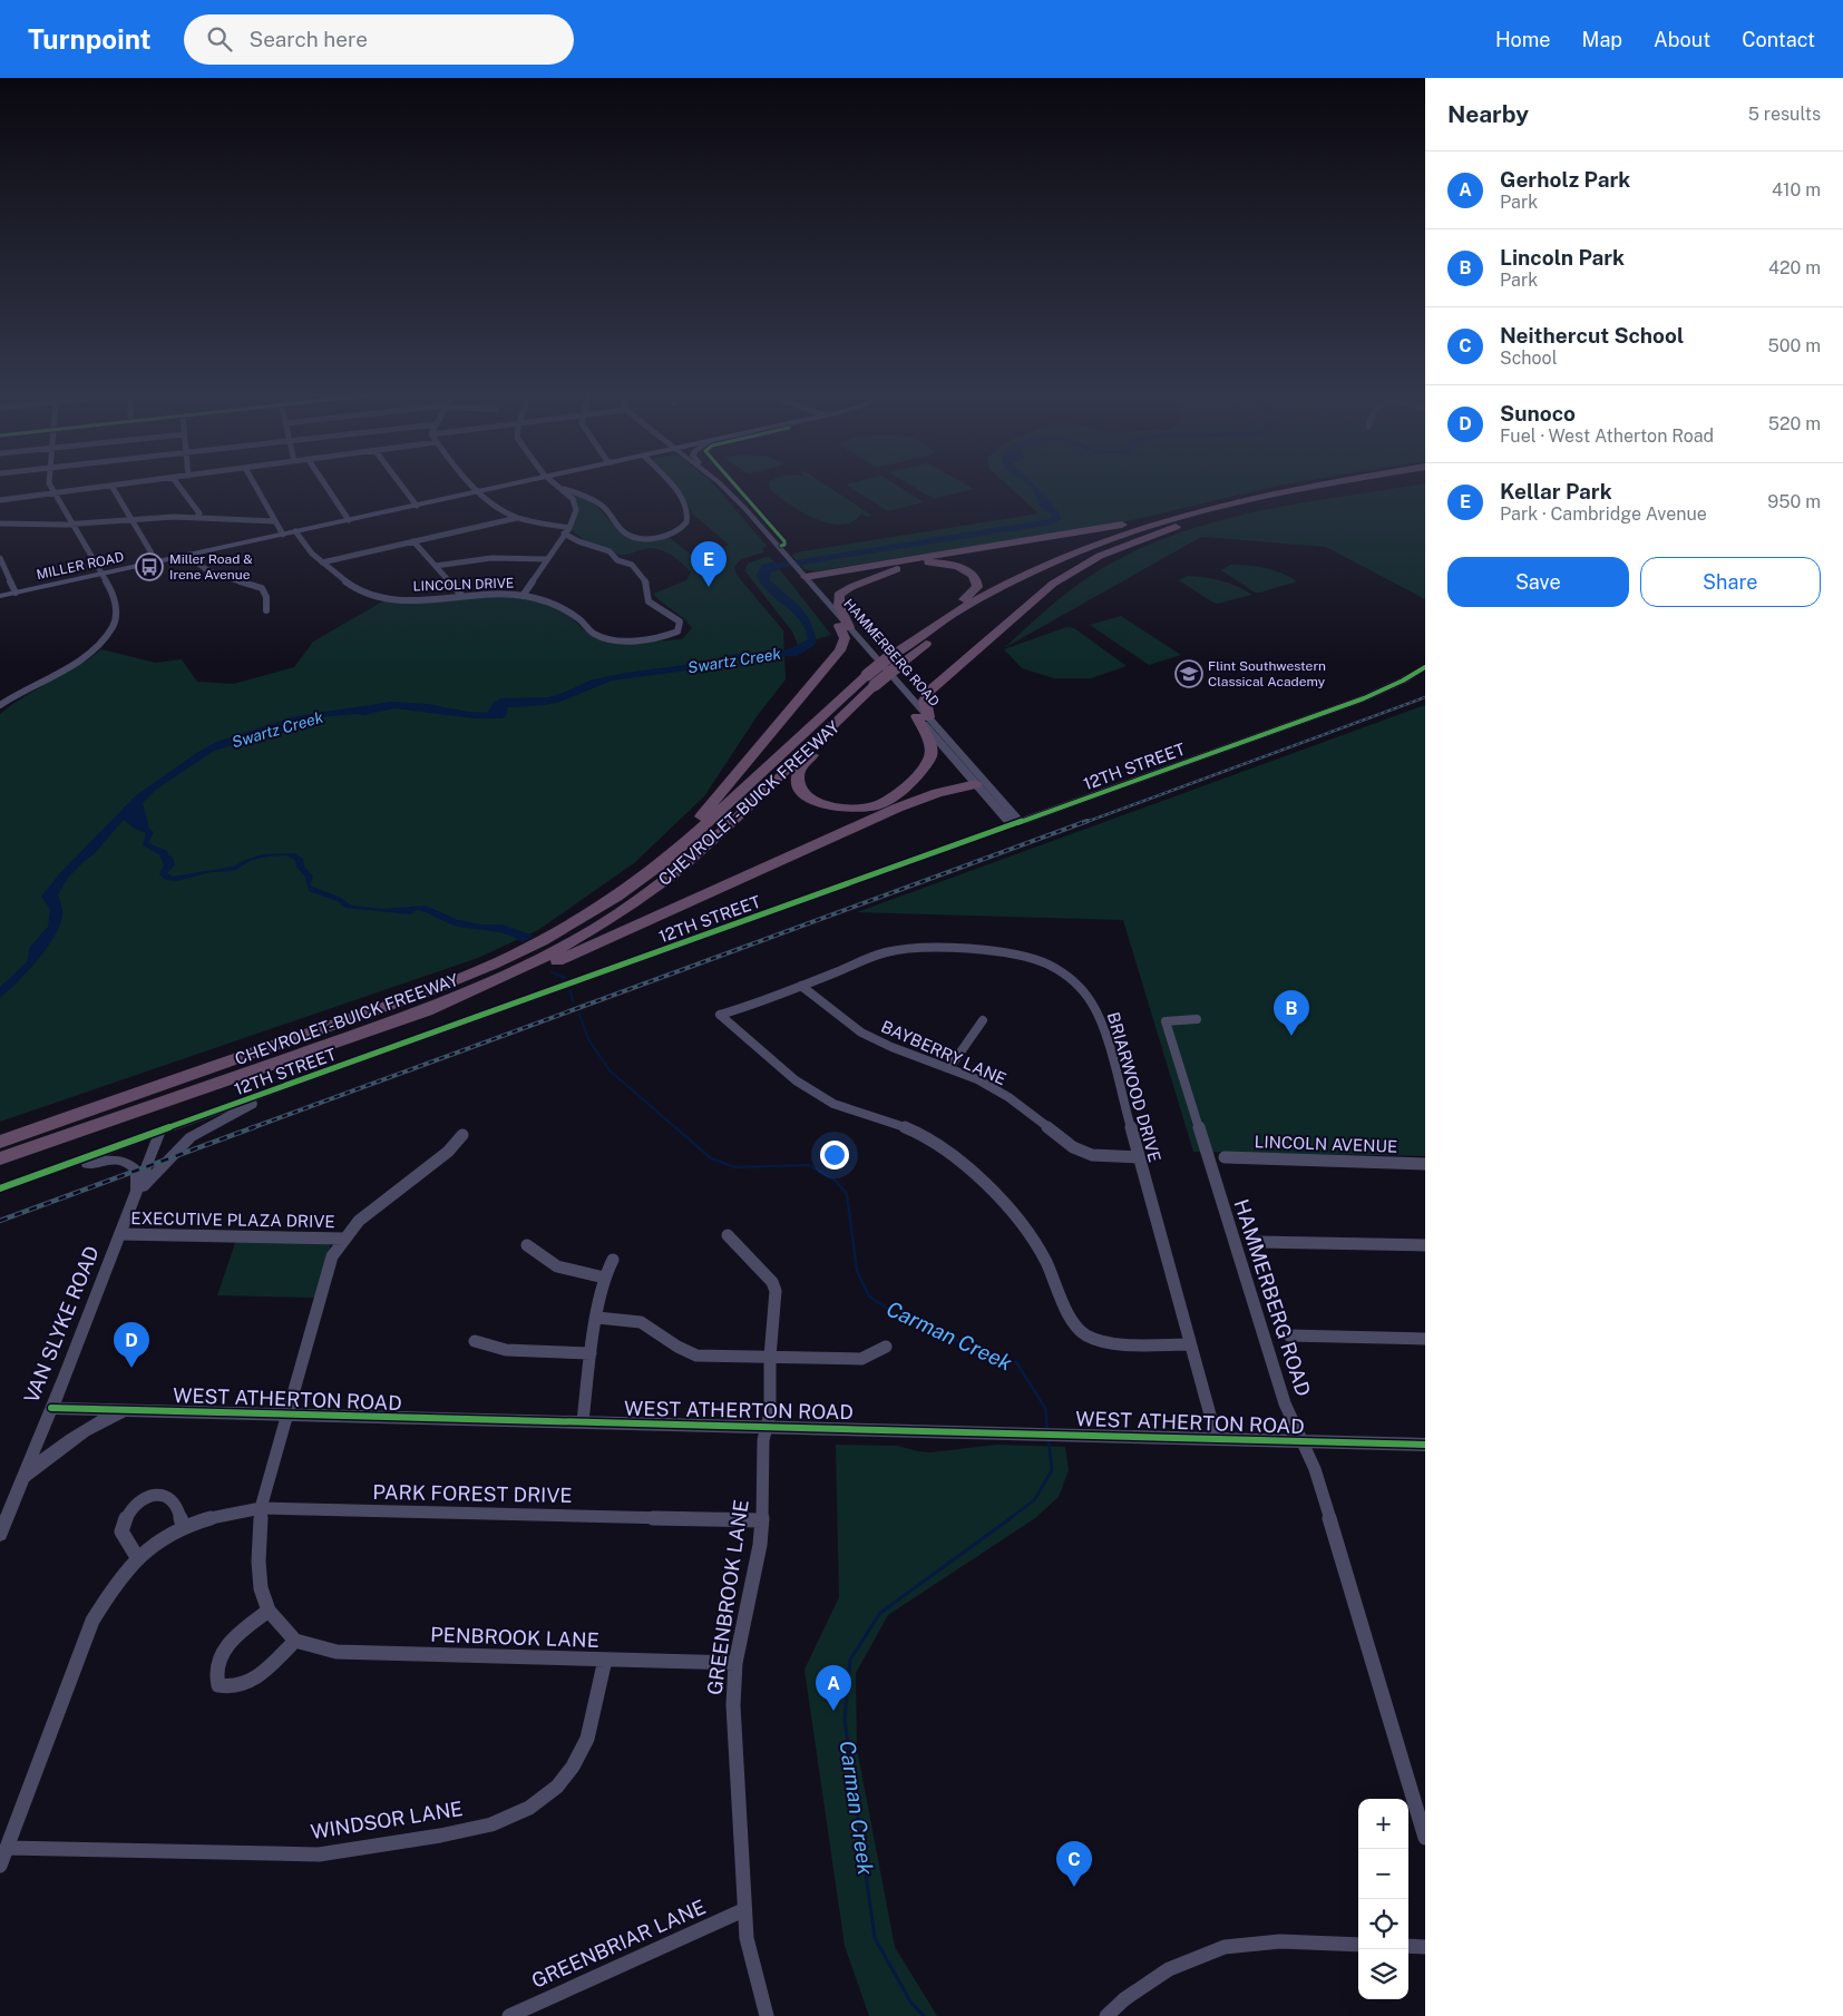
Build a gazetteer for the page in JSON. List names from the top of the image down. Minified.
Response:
{"streets":{"highway":["CHEVROLET-BUICK FREEWAY"],"main road":["MILLER ROAD"],"street":["LINCOLN DRIVE","HAMMERBERG ROAD","12TH STREET","BAYBERRY LANE","BRIARWOOD DRIVE","LINCOLN AVENUE","EXECUTIVE PLAZA DRIVE","VAN SLYKE ROAD","WEST ATHERTON ROAD","PARK FOREST DRIVE","GREENBROOK LANE","PENBROOK LANE","WINDSOR LANE","GREENBRIAR LANE"]},"crossings":[["MILLER ROAD","LINCOLN DRIVE"],["HAMMERBERG ROAD","12TH STREET"],["HAMMERBERG ROAD","WEST ATHERTON ROAD"],["12TH STREET","VAN SLYKE ROAD"],["BAYBERRY LANE","BRIARWOOD DRIVE"],["BRIARWOOD DRIVE","WEST ATHERTON ROAD"],["EXECUTIVE PLAZA DRIVE","VAN SLYKE ROAD"],["VAN SLYKE ROAD","WEST ATHERTON ROAD"],["WEST ATHERTON ROAD","GREENBROOK LANE"],["PARK FOREST DRIVE","GREENBROOK LANE"],["PARK FOREST DRIVE","WINDSOR LANE"],["GREENBROOK LANE","PENBROOK LANE"],["GREENBROOK LANE","GREENBRIAR LANE"],["PENBROOK LANE","WINDSOR LANE"]],"water":["Swartz Creek","Carman Creek"],"places":{"bus stop":["Miller Road & Irene Avenue"],"school or university":["Flint Southwestern Classical Academy"]},"page":{"header":"Turnpoint","search":"Search here","nav":["Home","Map","About","Contact"],"heading":["Nearby","5 results"],"list":[{"mark":"A","name":"Gerholz Park","note":"Park","value":"410 m"},{"mark":"B","name":"Lincoln Park","note":"Park","value":"420 m"},{"mark":"C","name":"Neithercut School","note":"School","value":"500 m"},{"mark":"D","name":"Sunoco","note":"Fuel · West Atherton Road","value":"520 m"},{"mark":"E","name":"Kellar Park","note":"Park · Cambridge Avenue","value":"950 m"}],"buttons":["Save","Share"],"pins":["E","B","D","A","C"],"map_buttons":["+","−"]}}
